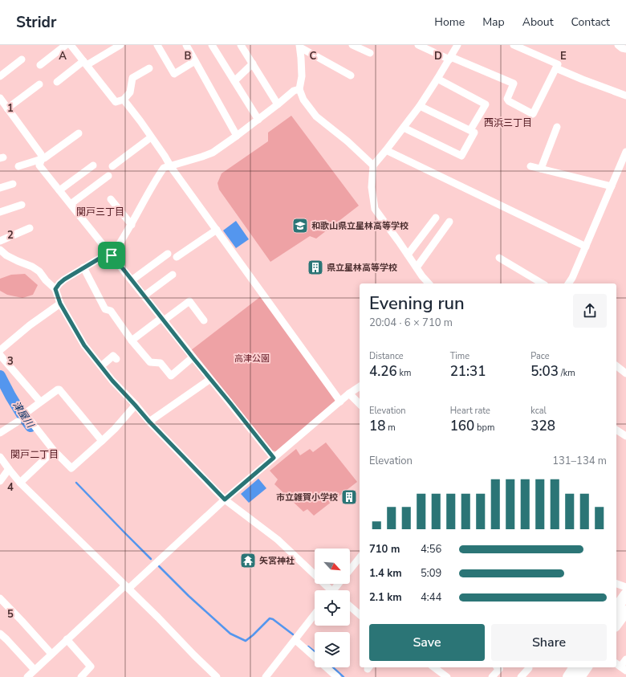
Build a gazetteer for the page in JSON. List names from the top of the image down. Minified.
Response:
{"districts":["西浜三丁目","関戸三丁目","関戸二丁目"],"water":["津屋川"],"parks":["高津公園"],"places":{"school or university":["和歌山県立星林高等学校"],"building":["県立星林高等学校","市立雑賀小学校"],"temple":["矢宮神社"]},"north":"bottom right","page":{"header":"Stridr","nav":["Home","Map","About","Contact"],"heading":["Evening run","20:04 · 6 × 710 m"],"stats":[["Distance","4.26 km"],["Time","21:31"],["Pace","5:03 /km"],["Elevation","18 m"],["Heart rate","160 bpm"],["kcal","328"]],"chart":["Elevation","131–134 m"],"list":[{"name":"710 m","note":"4:56"},{"name":"1.4 km","note":"5:09"},{"name":"2.1 km","note":"4:44"}],"buttons":["Save","Share"]},"grid":{"columns":["A","B","C","D","E"],"rows":["1","2","3","4","5"]}}
